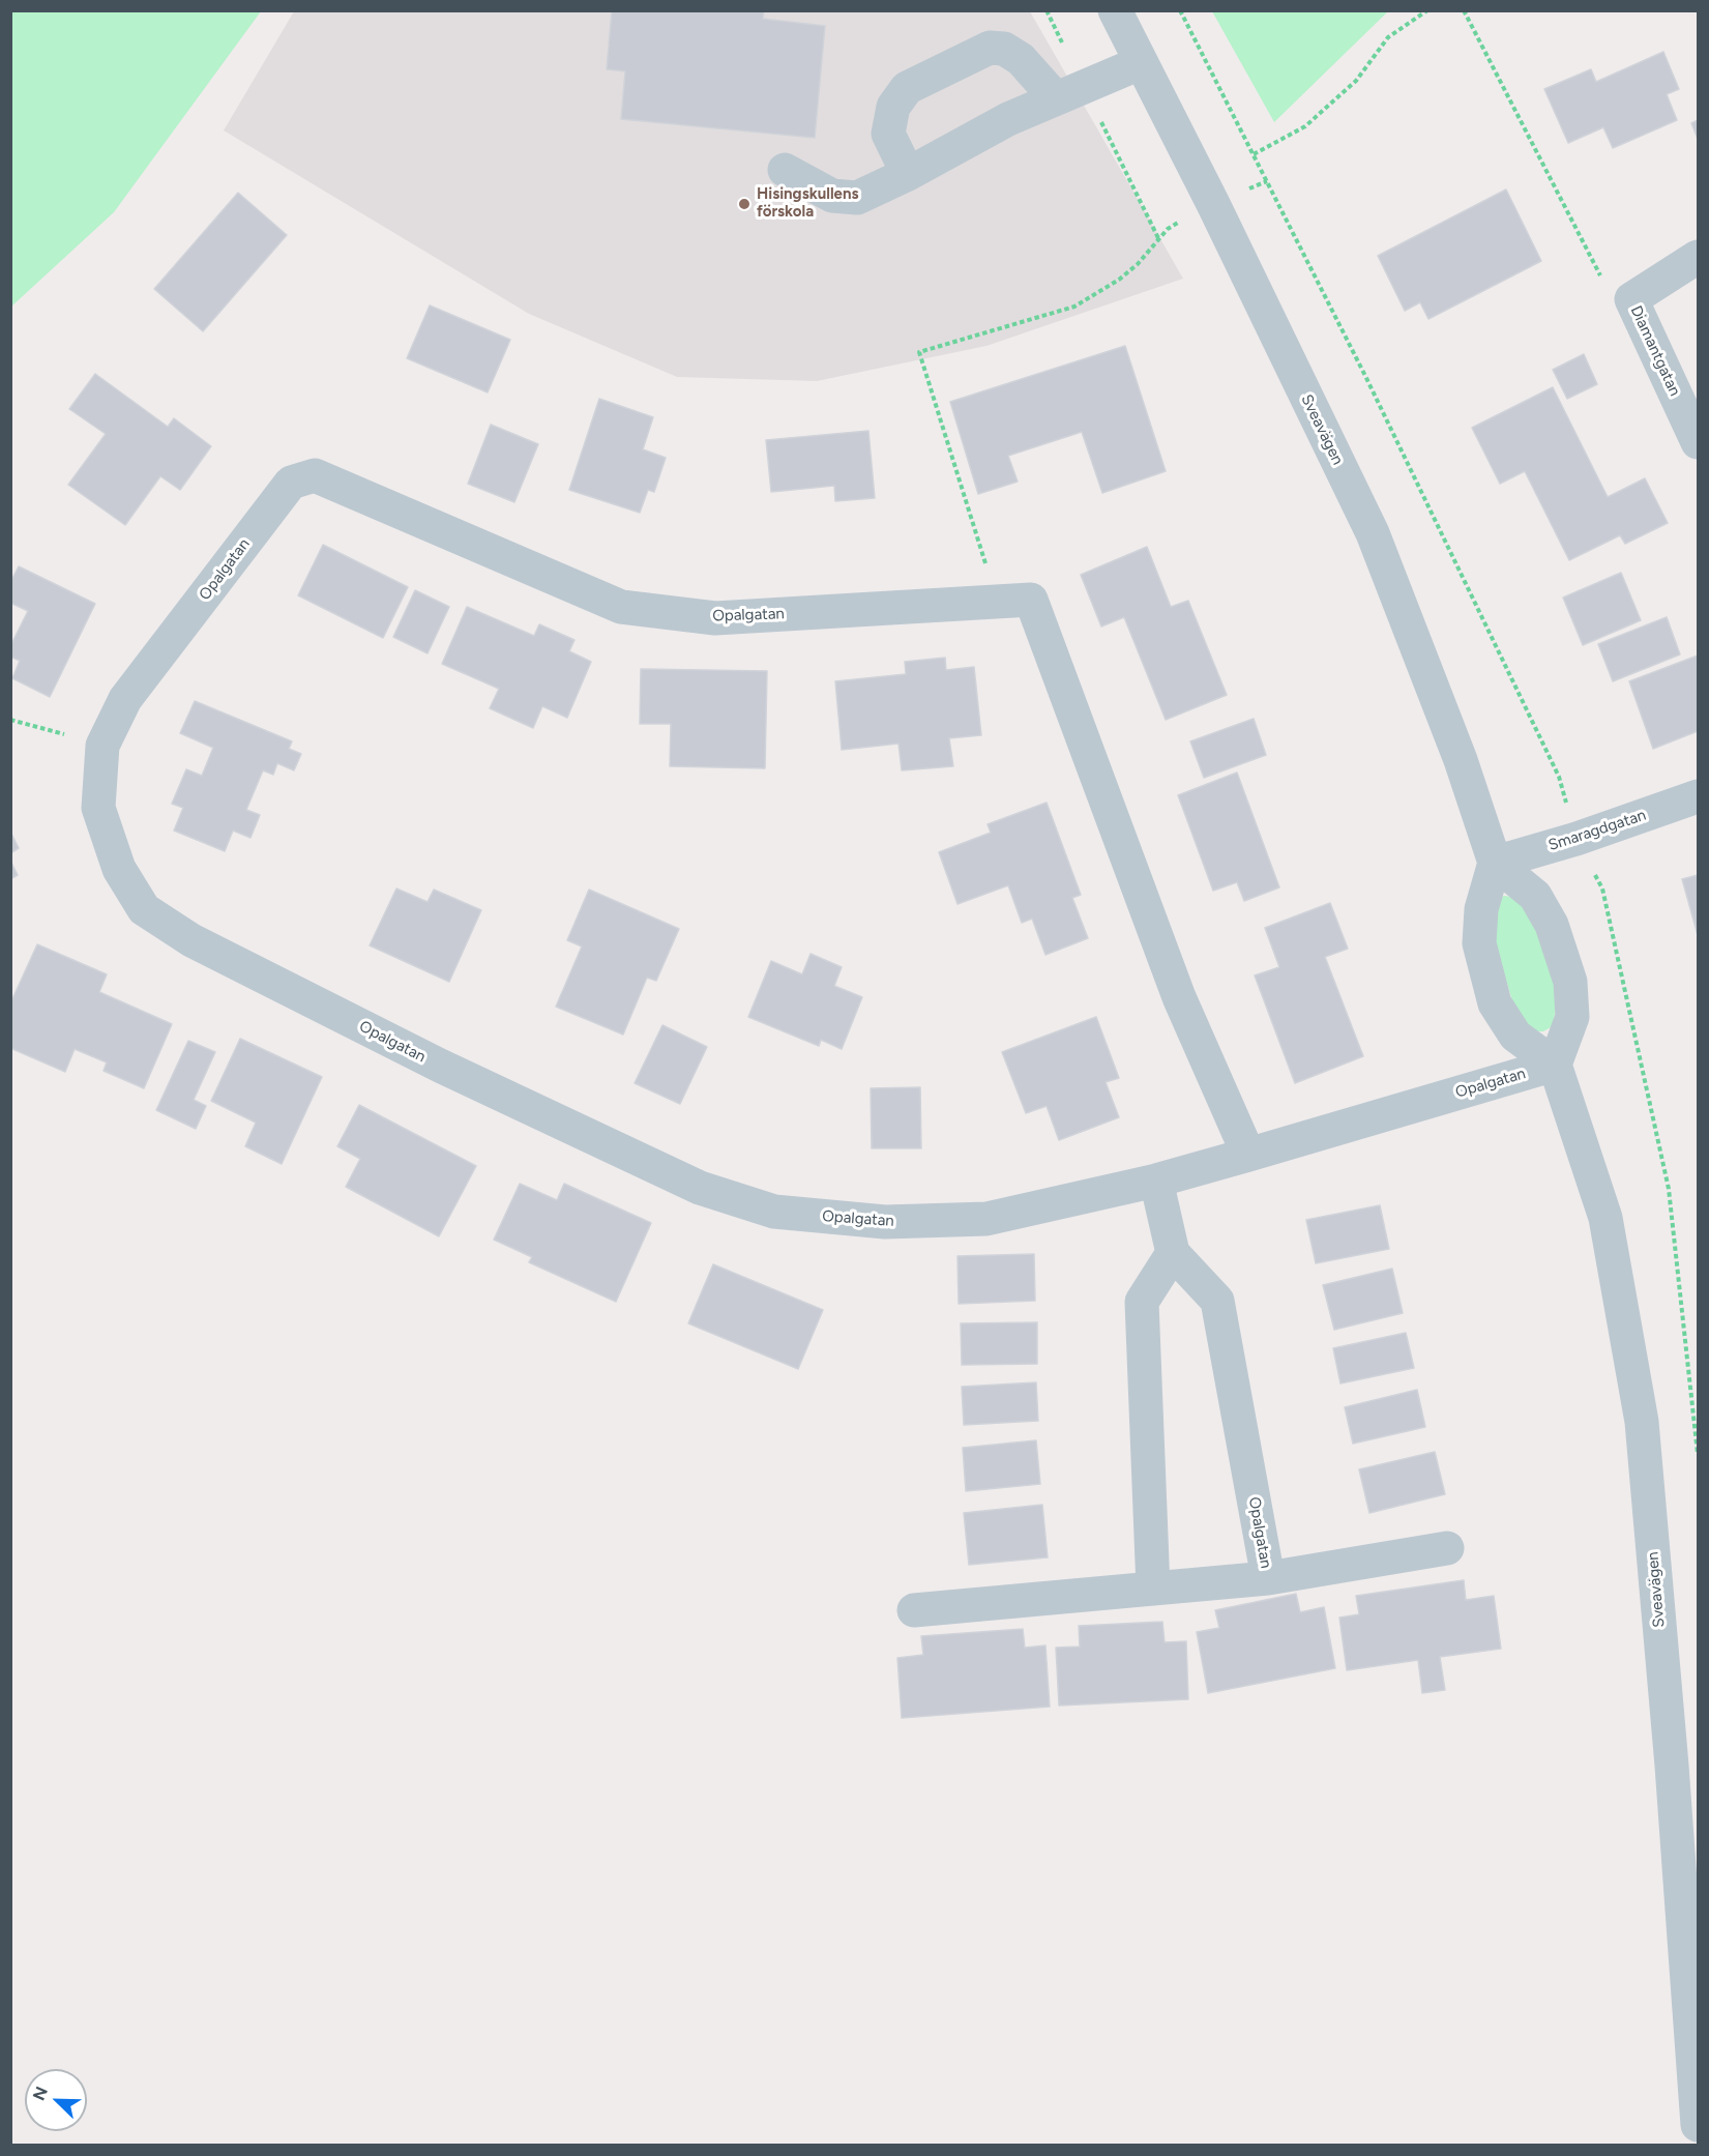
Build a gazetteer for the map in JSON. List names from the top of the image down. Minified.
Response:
{"streets":{"street":["Diamantgatan","Sveavägen","Opalgatan","Smaragdgatan"]},"crossings":[["Sveavägen","Opalgatan"],["Sveavägen","Smaragdgatan"]],"places":["Hisingskullens förskola"],"north":"top left"}
